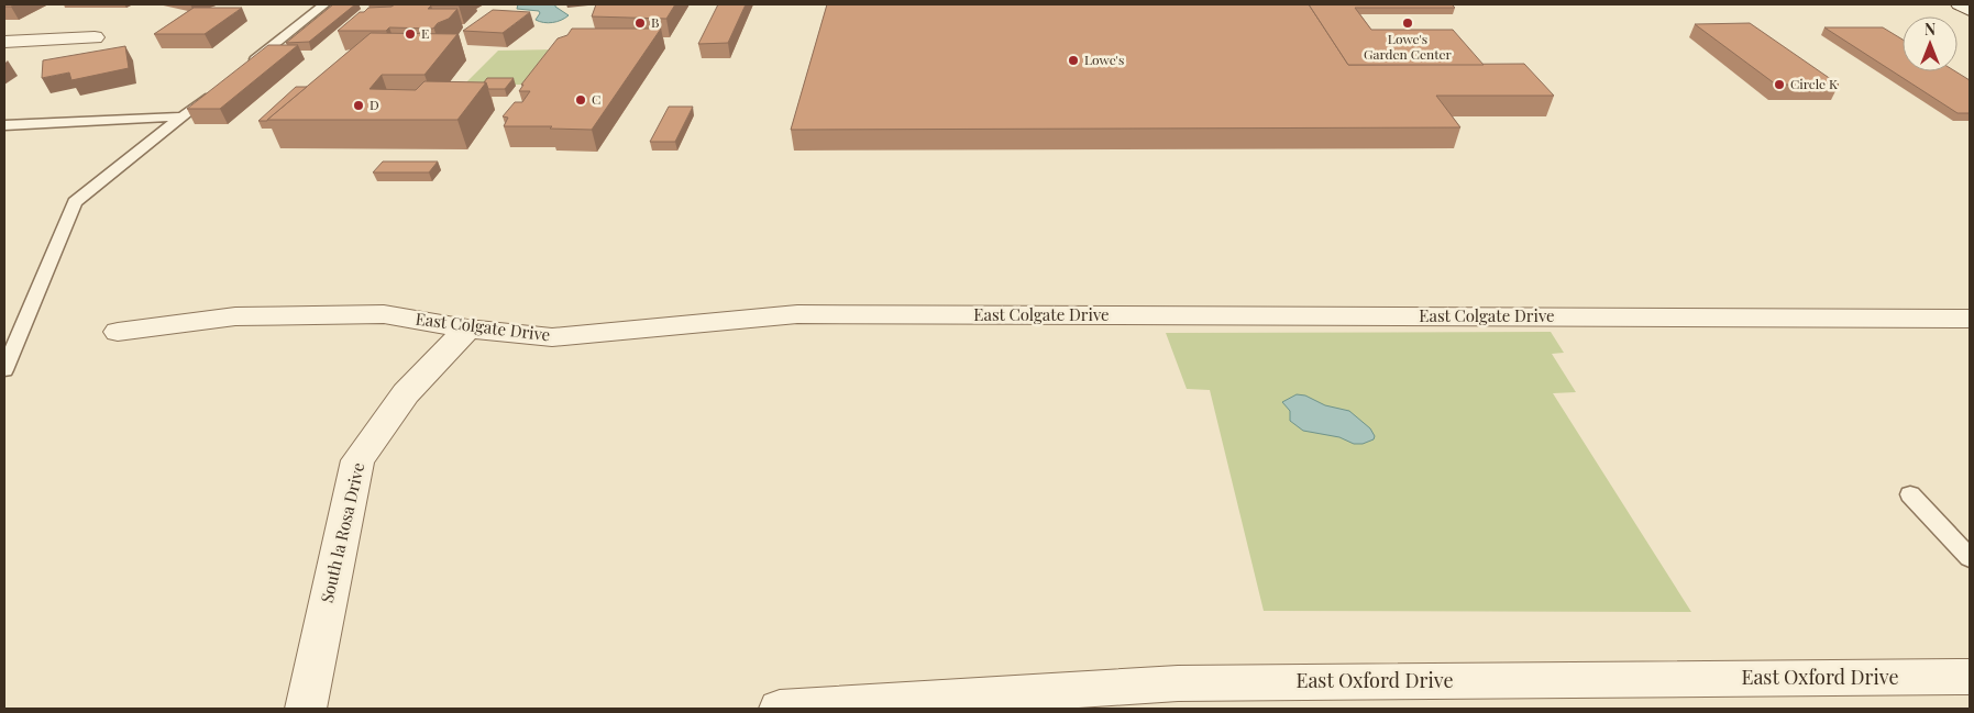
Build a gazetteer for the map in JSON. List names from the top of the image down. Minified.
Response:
{"streets":{"street":["East Colgate Drive","South la Rosa Drive","East Oxford Drive"]},"crossings":[["East Colgate Drive","South la Rosa Drive"]],"places":["B","Lowe's Garden Center","E","Lowe's","Circle K","C","D"],"north":"top"}
